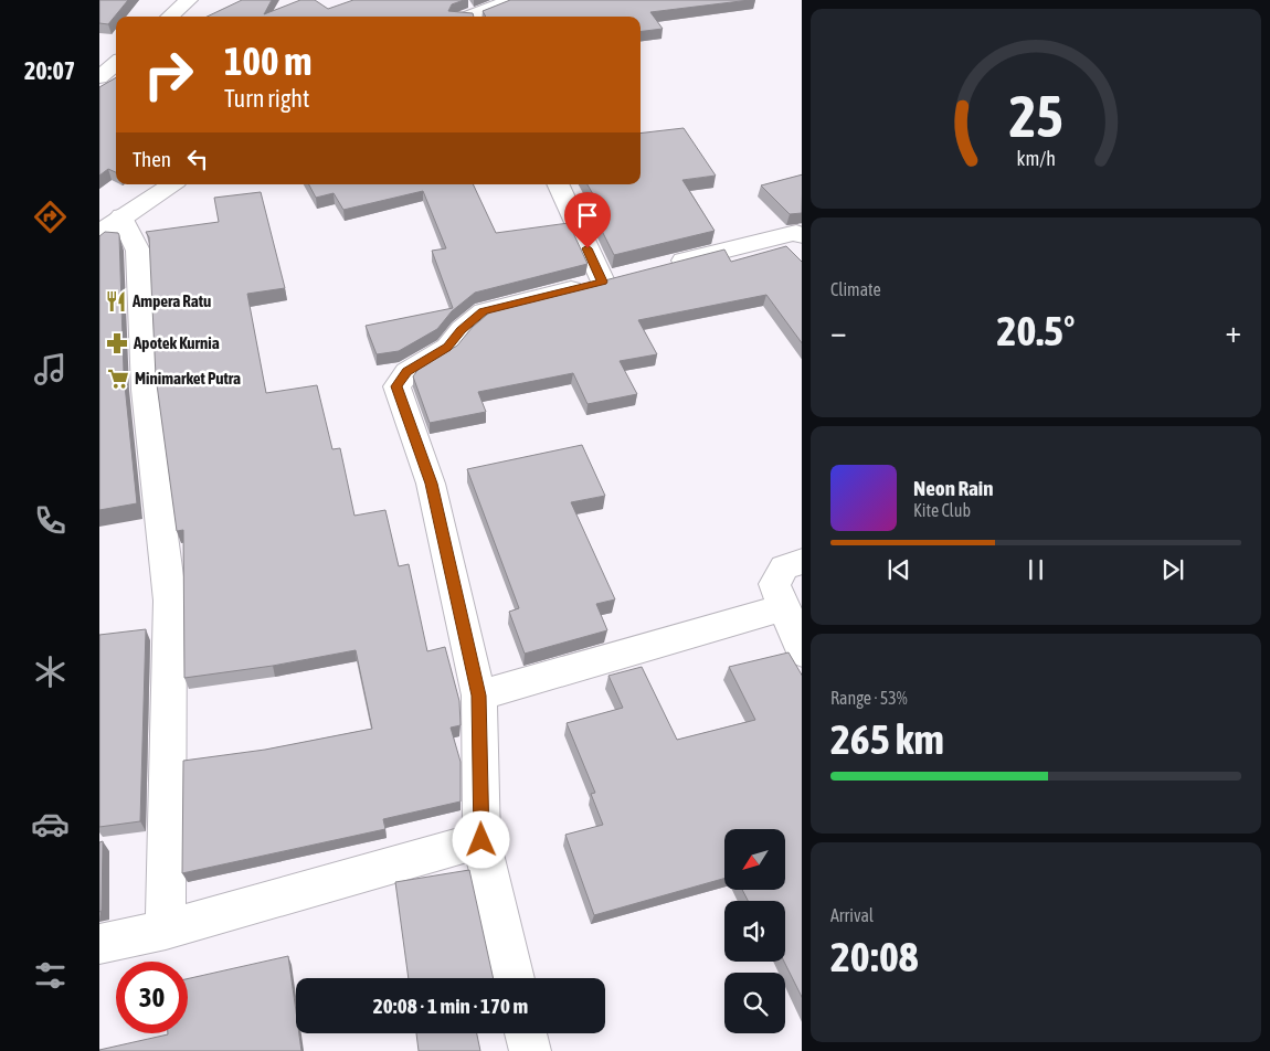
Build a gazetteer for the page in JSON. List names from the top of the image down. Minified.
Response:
{"places":{"restaurant":["Ampera Ratu"],"pharmacy":["Apotek Kurnia"],"supermarket":["Minimarket Putra"]},"north":"bottom left","page":{"tabs":"20:07","turn":["100 m","Turn right"],"then":"Then","tile":["Climate",["Range · 53%","265 km"],["Arrival","20:08"]],"heat":["−","20.5°","+"],"song":["Neon Rain","Kite Club"],"limit":"30","trip":"20:08 · 1 min · 170 m","gauge":["25","km/h"]}}
